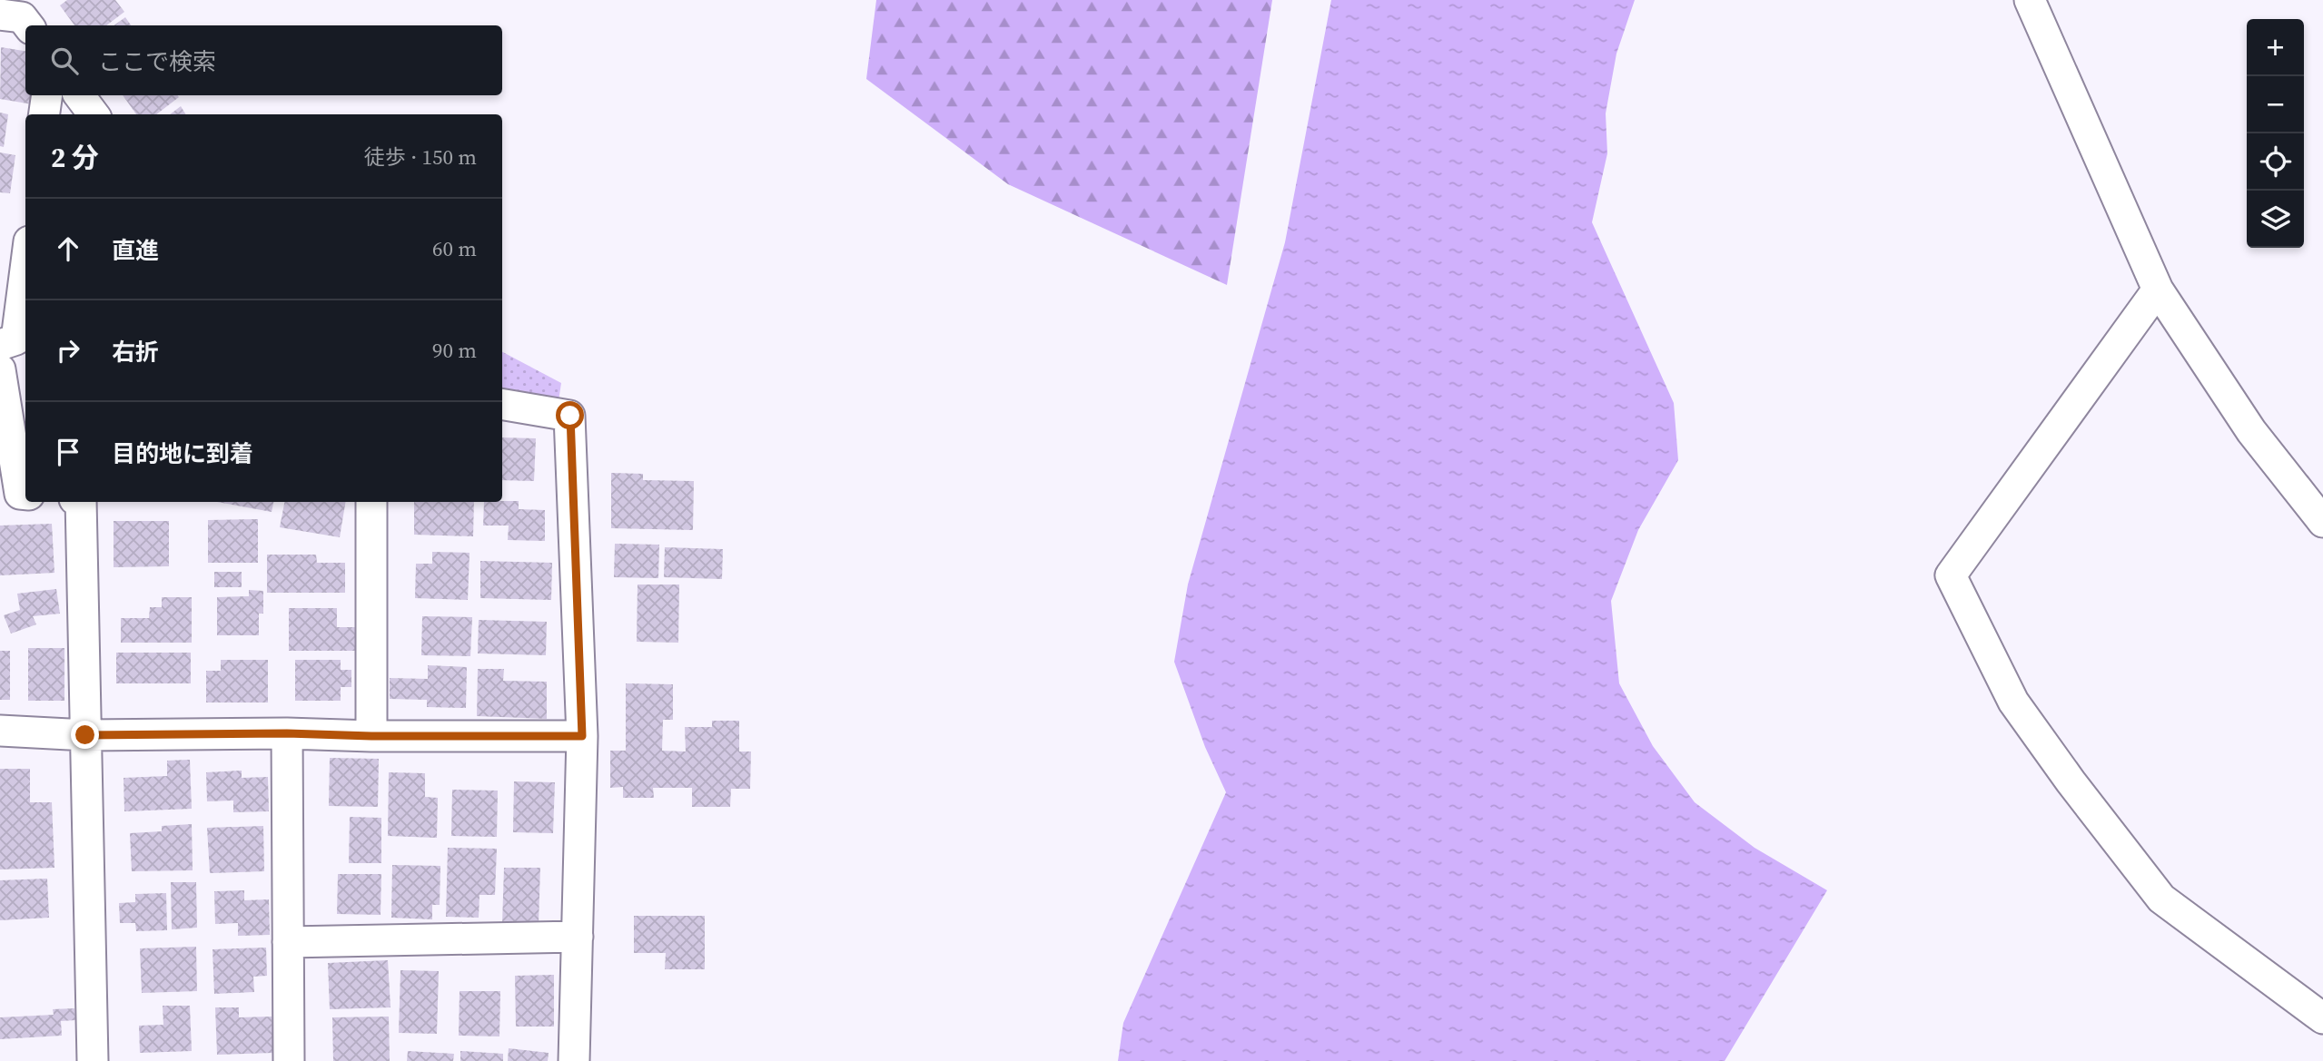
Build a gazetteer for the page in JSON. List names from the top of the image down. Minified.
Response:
{"page":{"map_buttons":["+","−"],"search":"ここで検索","heading":["2 分","徒歩 · 150 m"],"list":[["直進","60 m"],["右折","90 m"],"目的地に到着"]}}
